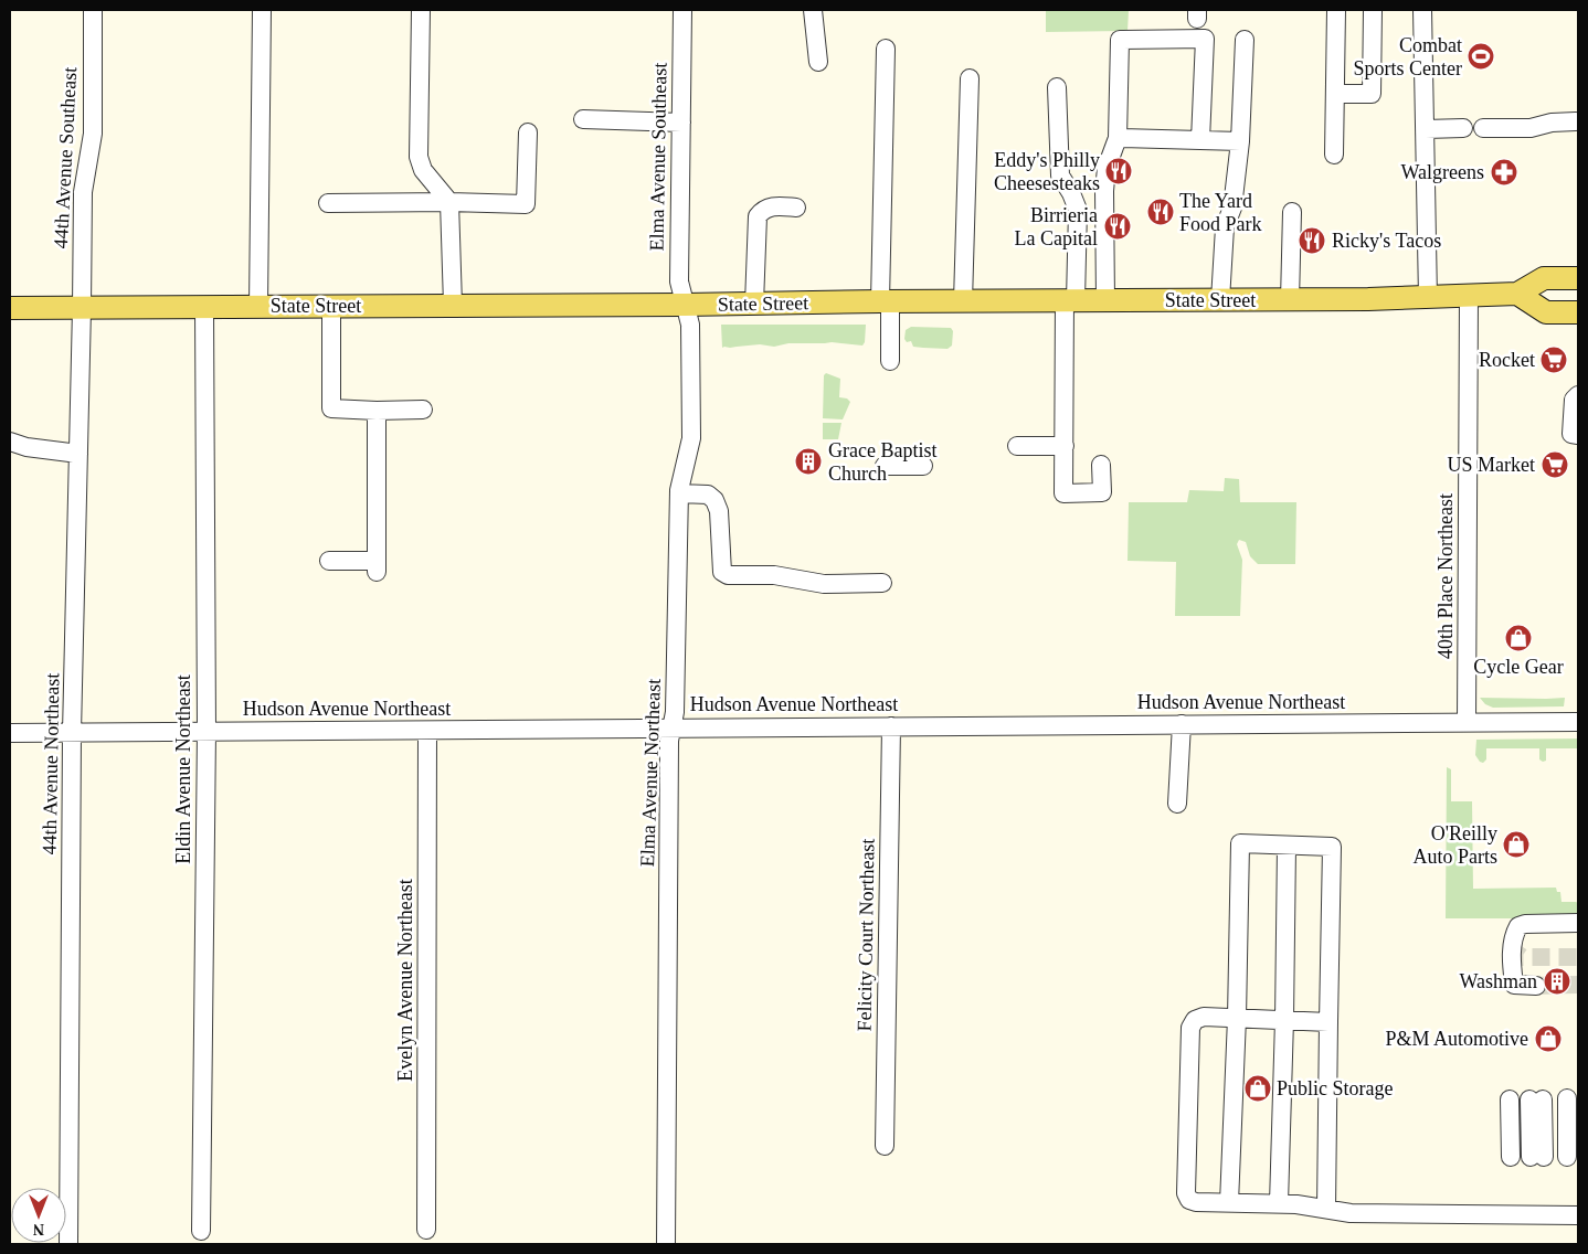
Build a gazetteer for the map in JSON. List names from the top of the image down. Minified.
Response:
{"streets":{"main road":["State Street"],"street":["Elma Avenue Southeast","44th Avenue Southeast","40th Place Northeast","Hudson Avenue Northeast","44th Avenue Northeast","Eldin Avenue Northeast","Elma Avenue Northeast","Felicity Court Northeast","Evelyn Avenue Northeast"]},"crossings":[["Elma Avenue Southeast","State Street"],["Elma Avenue Southeast","Elma Avenue Northeast"],["44th Avenue Southeast","State Street"],["44th Avenue Southeast","44th Avenue Northeast"],["State Street","40th Place Northeast"],["State Street","44th Avenue Northeast"],["State Street","Eldin Avenue Northeast"],["State Street","Elma Avenue Northeast"],["40th Place Northeast","Hudson Avenue Northeast"],["Hudson Avenue Northeast","44th Avenue Northeast"],["Hudson Avenue Northeast","Eldin Avenue Northeast"],["Hudson Avenue Northeast","Elma Avenue Northeast"],["Hudson Avenue Northeast","Felicity Court Northeast"],["Hudson Avenue Northeast","Evelyn Avenue Northeast"]],"places":{"sports":["Combat Sports Center"],"restaurant":["Eddy's Philly Cheesesteaks","The Yard Food Park","Birrieria La Capital","Ricky's Tacos"],"pharmacy":["Walgreens"],"supermarket":["Rocket","US Market"],"building":["Grace Baptist Church","Washman"],"shop":["Cycle Gear","O'Reilly Auto Parts","P&M Automotive","Public Storage"]},"north":"bottom"}
